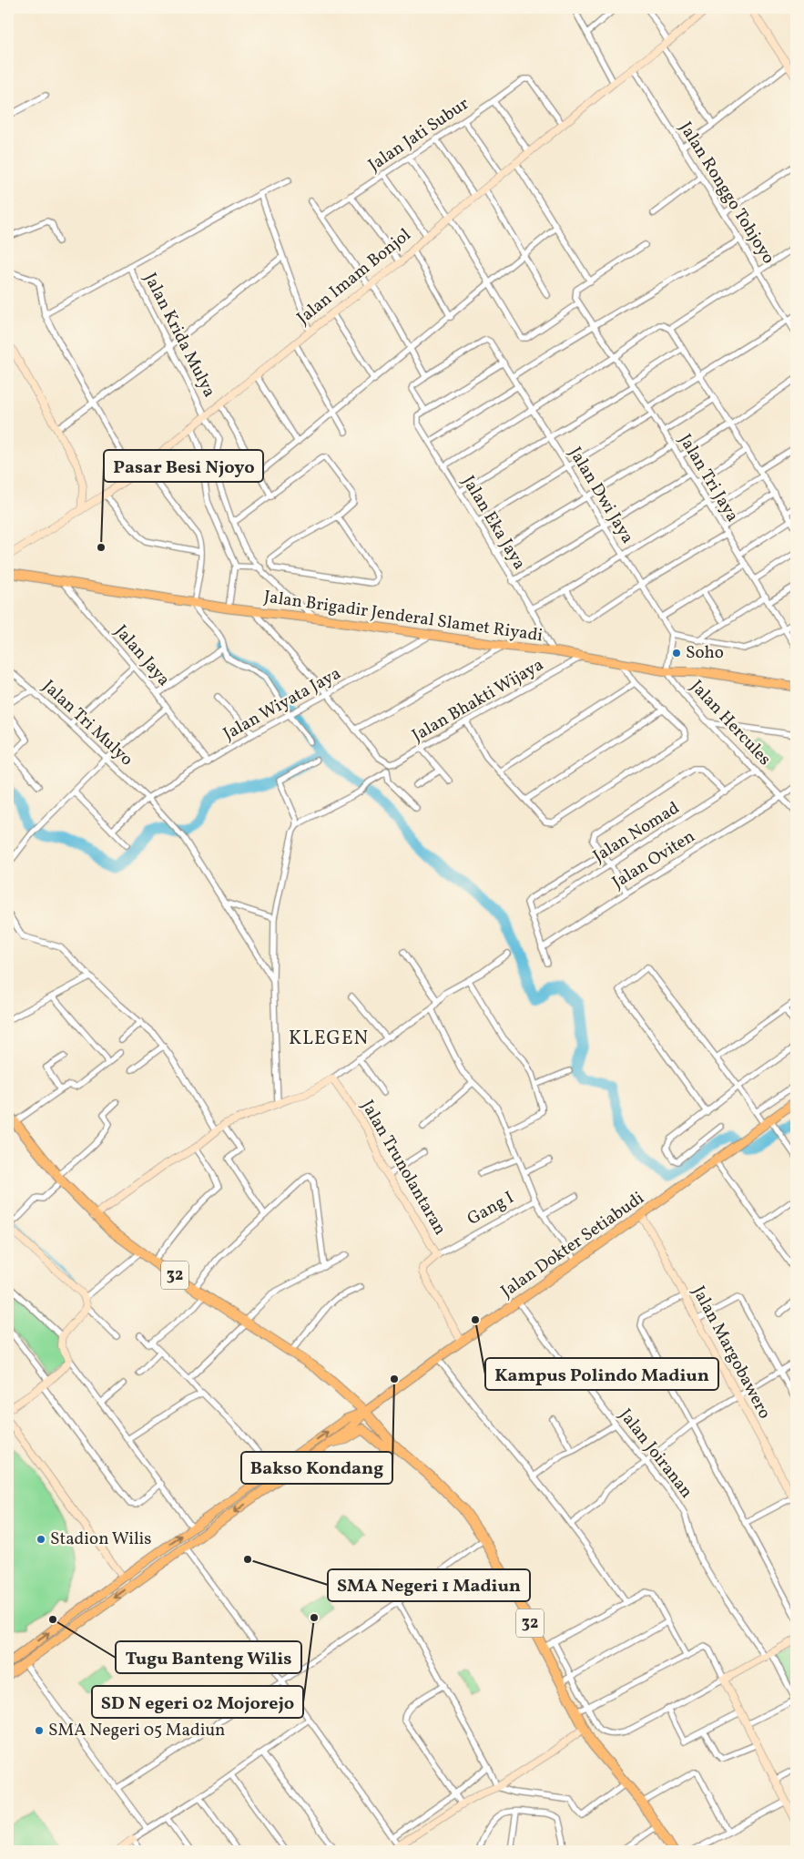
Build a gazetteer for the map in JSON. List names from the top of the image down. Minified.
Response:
{"streets":{"highway":["32"],"main road":["Jalan Brigadir Jenderal Slamet Riyadi","Jalan Dokter Setiabudi"],"street":["Jalan Jati Subur","Jalan Ronggo Tohjoyo","Jalan Imam Bonjol","Jalan Krida Mulya","Jalan Tri Jaya","Jalan Dwi Jaya","Jalan Eka Jaya","Jalan Jaya","Jalan Bhakti Wijaya","Jalan Wiyata Jaya","Jalan Tri Mulyo","Jalan Hercules","Jalan Nomad","Jalan Oviten","Jalan Trunolantaran","Gang I","Jalan Margobawero","Jalan Joiranan"]},"crossings":[["Jalan Jati Subur","Jalan Imam Bonjol"],["Jalan Ronggo Tohjoyo","Jalan Imam Bonjol"],["Jalan Imam Bonjol","Jalan Krida Mulya"],["Jalan Krida Mulya","Jalan Brigadir Jenderal Slamet Riyadi"],["Jalan Eka Jaya","Jalan Brigadir Jenderal Slamet Riyadi"],["Jalan Brigadir Jenderal Slamet Riyadi","Jalan Jaya"],["Jalan Brigadir Jenderal Slamet Riyadi","Jalan Bhakti Wijaya"],["Jalan Brigadir Jenderal Slamet Riyadi","Jalan Wiyata Jaya"],["Jalan Brigadir Jenderal Slamet Riyadi","Jalan Hercules"],["Jalan Jaya","Jalan Tri Mulyo"],["Jalan Wiyata Jaya","Jalan Tri Mulyo"],["Jalan Hercules","Jalan Nomad"],["Jalan Hercules","Jalan Oviten"],["Jalan Trunolantaran","Gang I"],["Jalan Trunolantaran","Jalan Dokter Setiabudi"],["Jalan Dokter Setiabudi","32"],["Jalan Dokter Setiabudi","Jalan Margobawero"],["Jalan Dokter Setiabudi","Jalan Joiranan"]],"districts":["KLEGEN"],"places":["Pasar Besi Njoyo","Soho","Kampus Polindo Madiun","Bakso Kondang","Stadion Wilis","SMA Negeri 1 Madiun","SD N egeri 02 Mojorejo","Tugu Banteng Wilis","SMA Negeri 05 Madiun"]}
